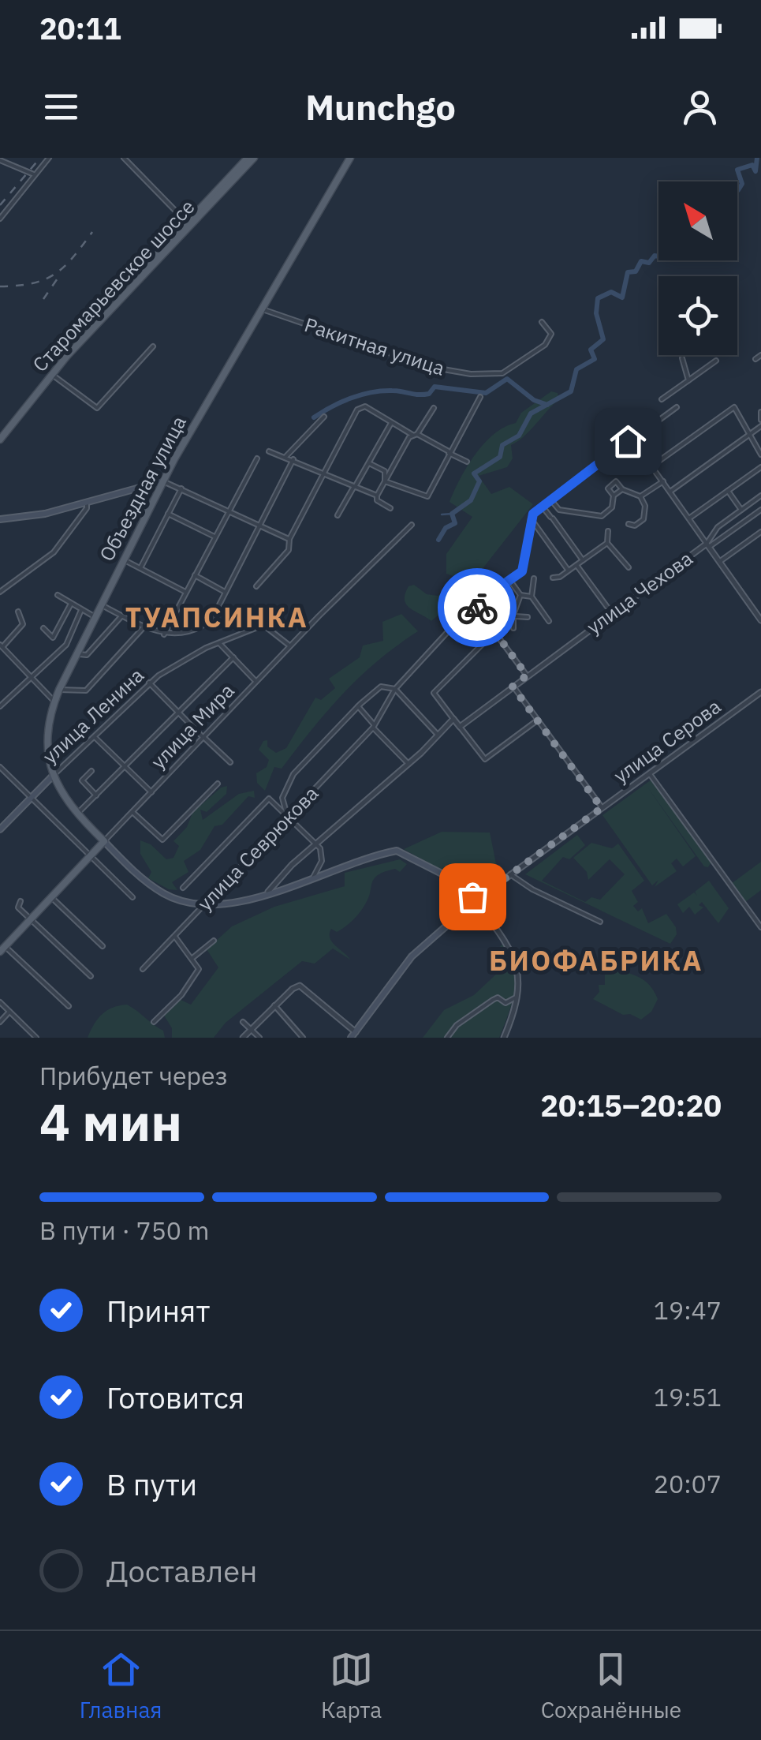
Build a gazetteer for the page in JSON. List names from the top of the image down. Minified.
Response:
{"streets":{"main road":["Старомарьевское шоссе","Объездная улица","улица Ленина","улица Мира","улица Серова"],"street":["Ракитная улица","улица Чехова","улица Севрюкова"]},"crossings":[["Ракитная улица","Объездная улица"],["Объездная улица","улица Ленина"],["Объездная улица","улица Мира"],["улица Ленина","улица Мира"]],"districts":["ТУАПСИНКА","БИОФАБРИКА"],"north":"top left","page":{"status":"20:11","header":"Munchgo","heading":["4 мин","Прибудет через","20:15–20:20"],"bar":"В пути · 750 m","list":[["Принят","19:47"],["Готовится","19:51"],["В пути","20:07"],"Доставлен"],"tabs":["Главная","Карта","Сохранённые"]}}
